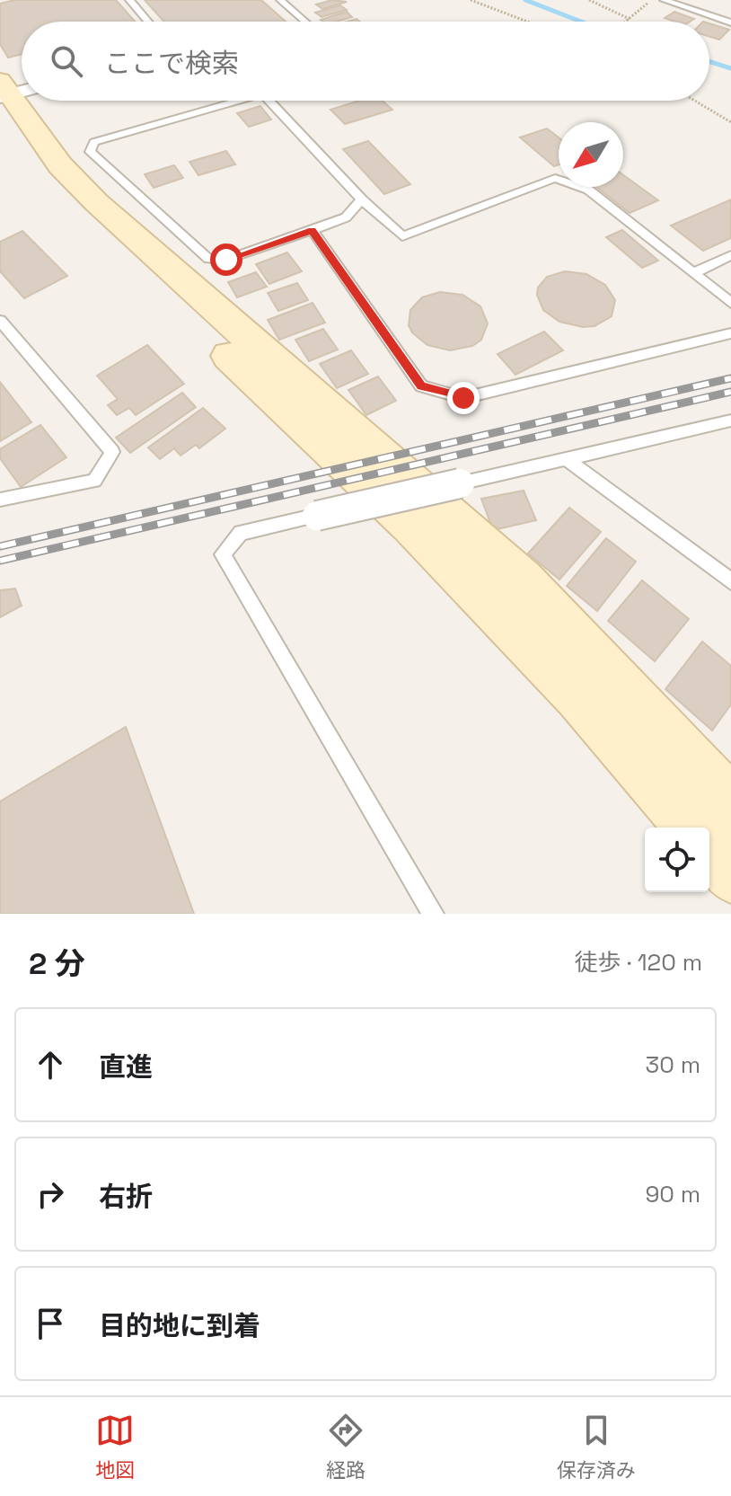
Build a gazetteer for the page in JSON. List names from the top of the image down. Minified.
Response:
{"north":"bottom left","page":{"search":"ここで検索","heading":["2 分","徒歩 · 120 m"],"list":[["直進","30 m"],["右折","90 m"],"目的地に到着"],"nav":["地図","経路","保存済み"]}}
